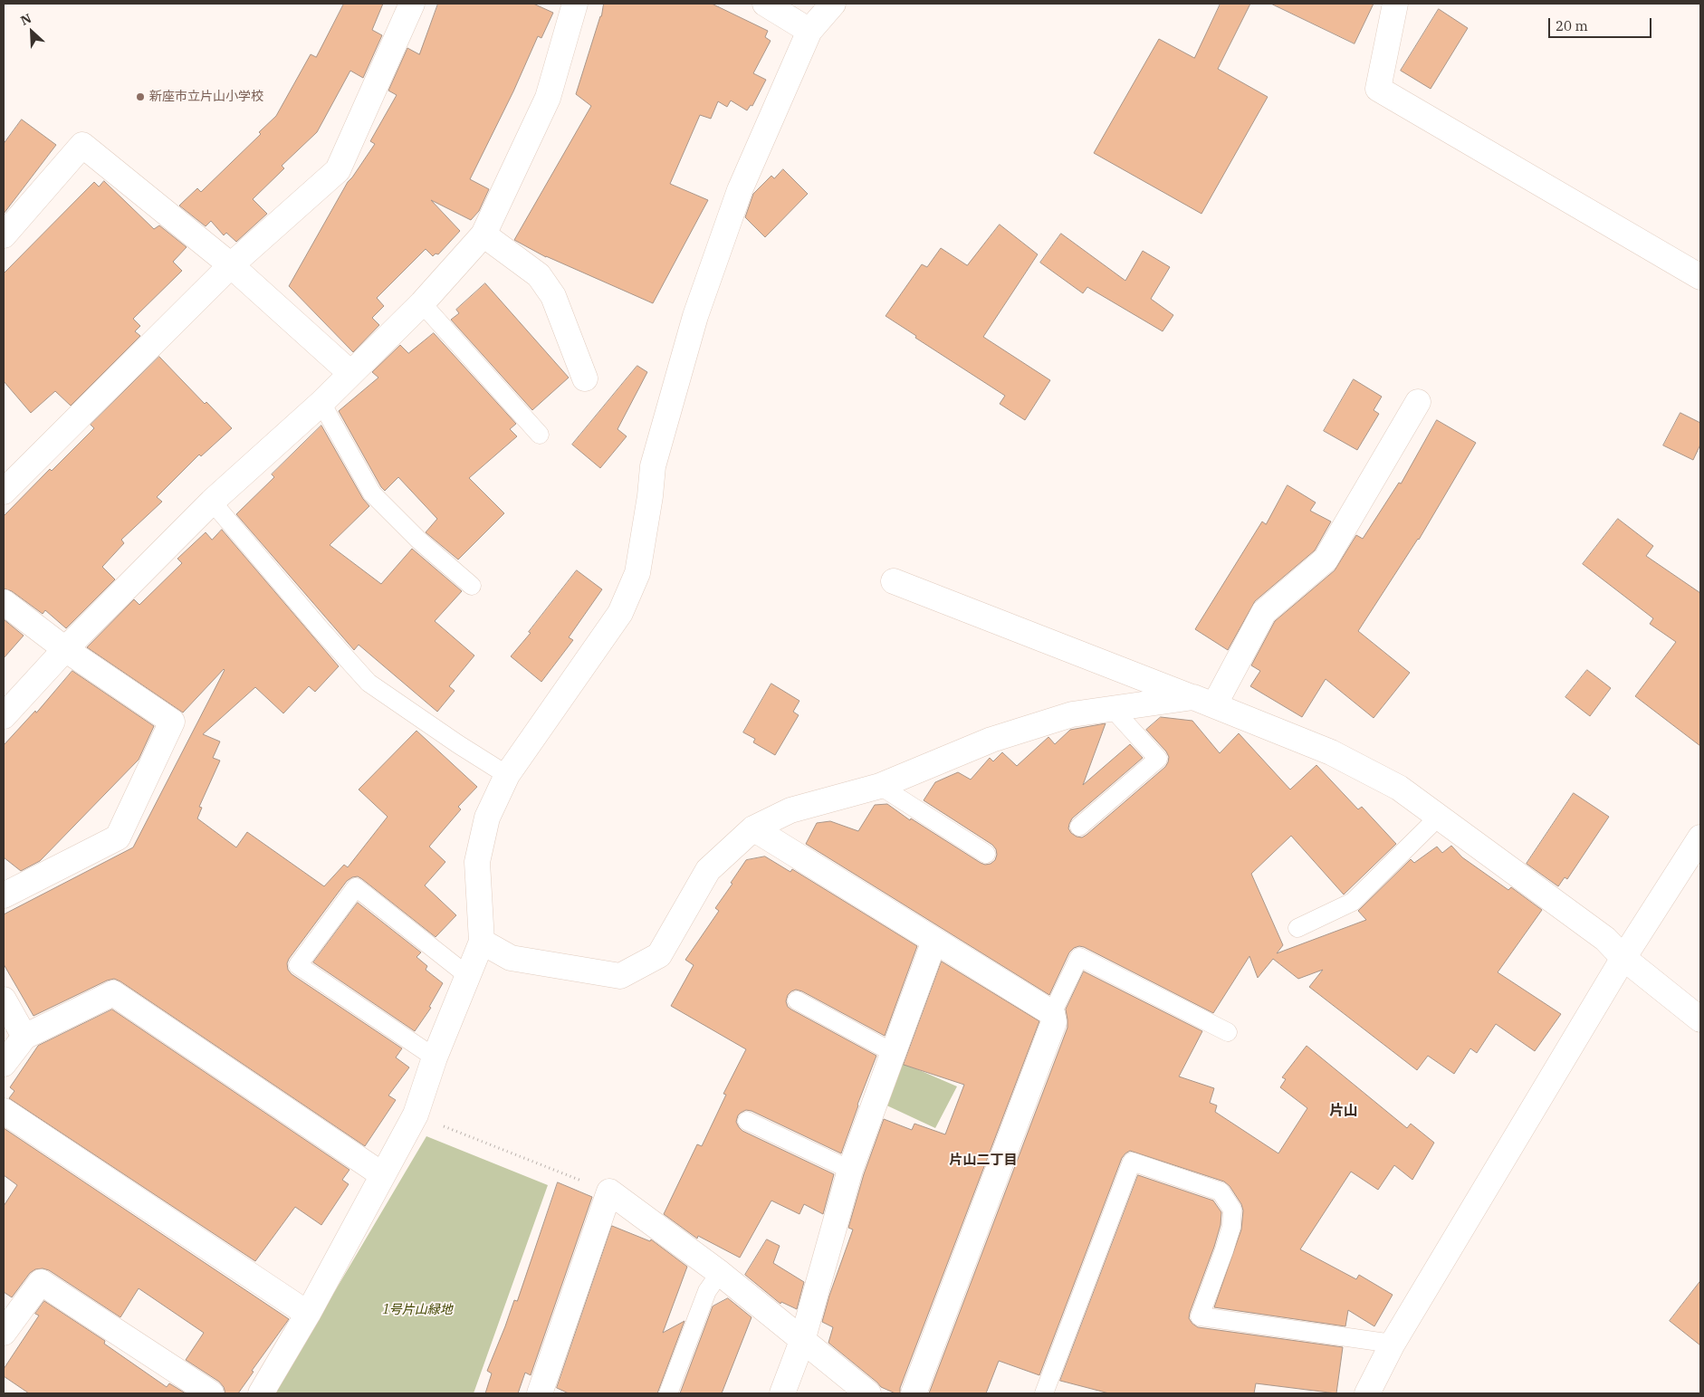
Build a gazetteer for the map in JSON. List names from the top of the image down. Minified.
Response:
{"districts":["片山","片山二丁目"],"parks":["1号片山緑地"],"places":["新座市立片山小学校"],"scale_bar":"20 m","north":"top left"}
